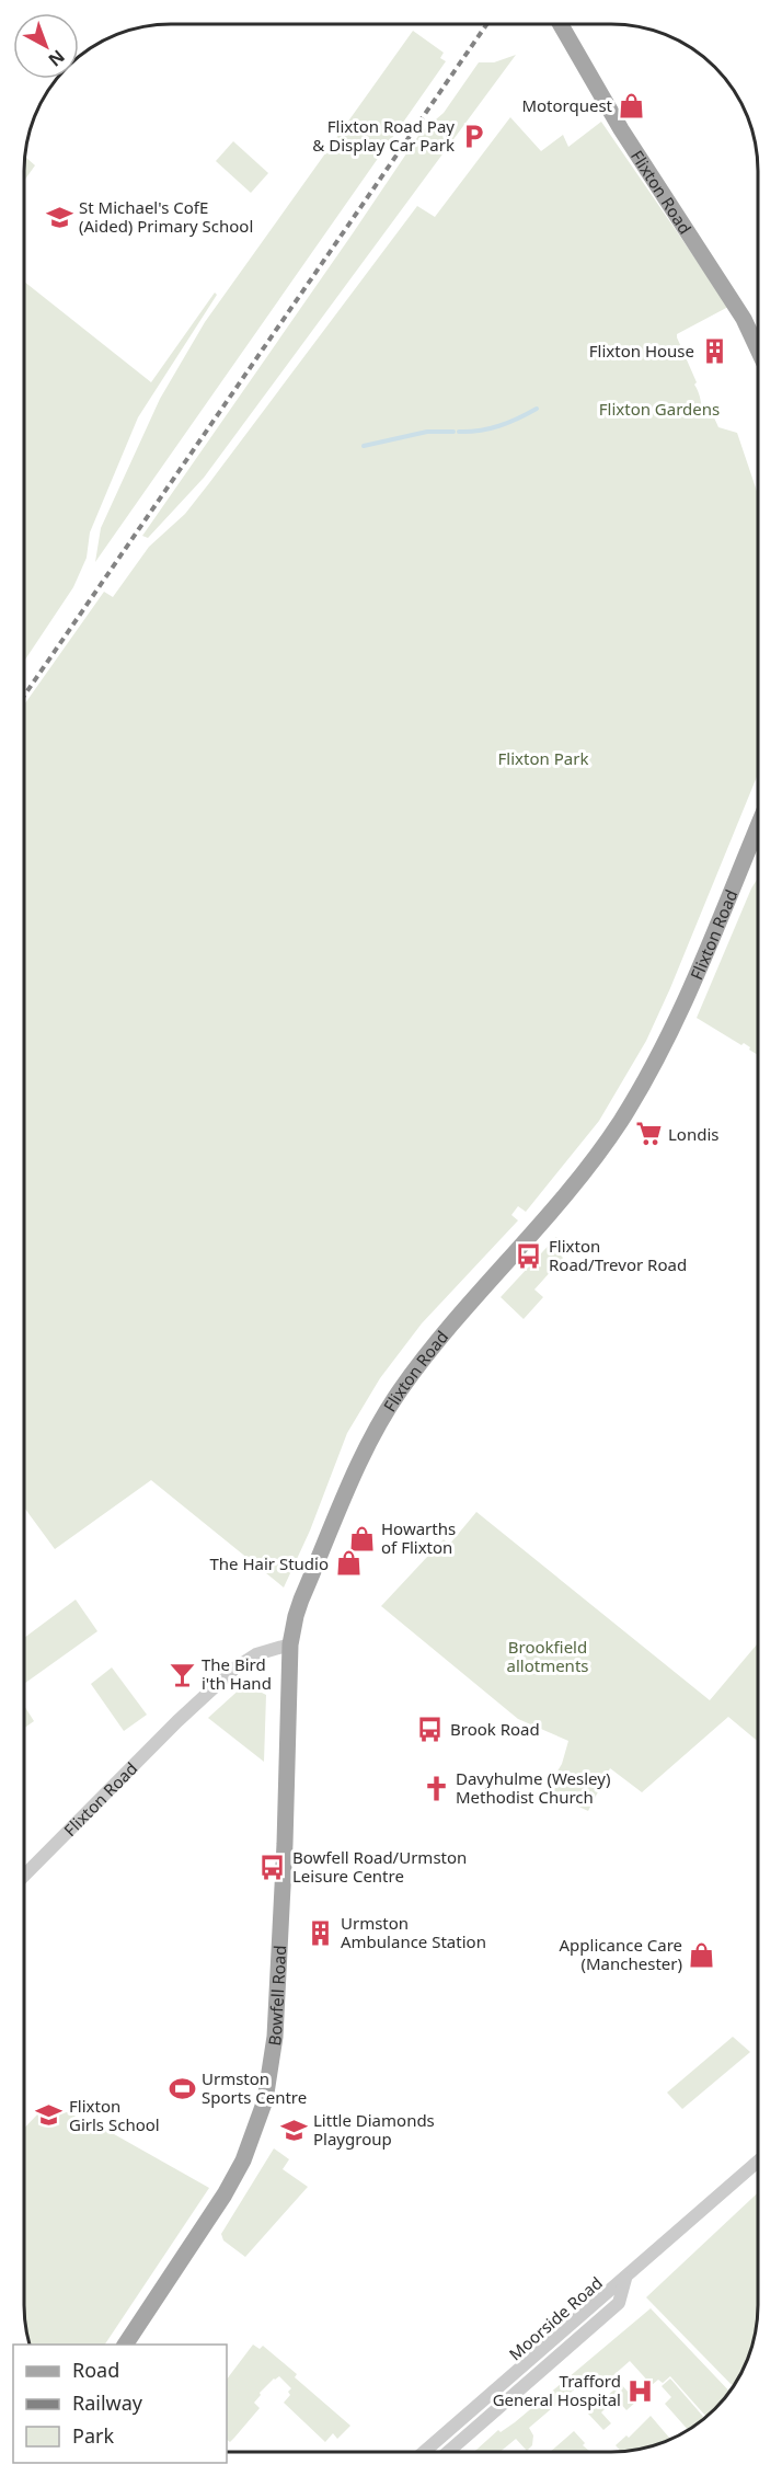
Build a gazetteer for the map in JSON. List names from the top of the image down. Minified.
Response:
{"streets":{"main road":["Flixton Road","Bowfell Road"],"street":["Moorside Road"]},"crossings":[["Flixton Road","Bowfell Road"]],"parks":["Flixton Gardens","Flixton Park","Brookfield allotments"],"places":{"shop":["Motorquest","Howarths of Flixton","The Hair Studio","Applicance Care (Manchester)"],"parking":["Flixton Road Pay & Display Car Park"],"school or university":["St Michael's CofE (Aided) Primary School","Flixton Girls School","Little Diamonds Playgroup"],"building":["Flixton House","Urmston Ambulance Station"],"supermarket":["Londis"],"bus stop":["Flixton Road/Trevor Road","Brook Road","Bowfell Road/Urmston Leisure Centre"],"bar":["The Bird i'th Hand"],"church":["Davyhulme (Wesley) Methodist Church"],"sports":["Urmston Sports Centre"],"hospital":["Trafford General Hospital"]},"legend":["Road","Railway","Park"],"north":"bottom right"}
